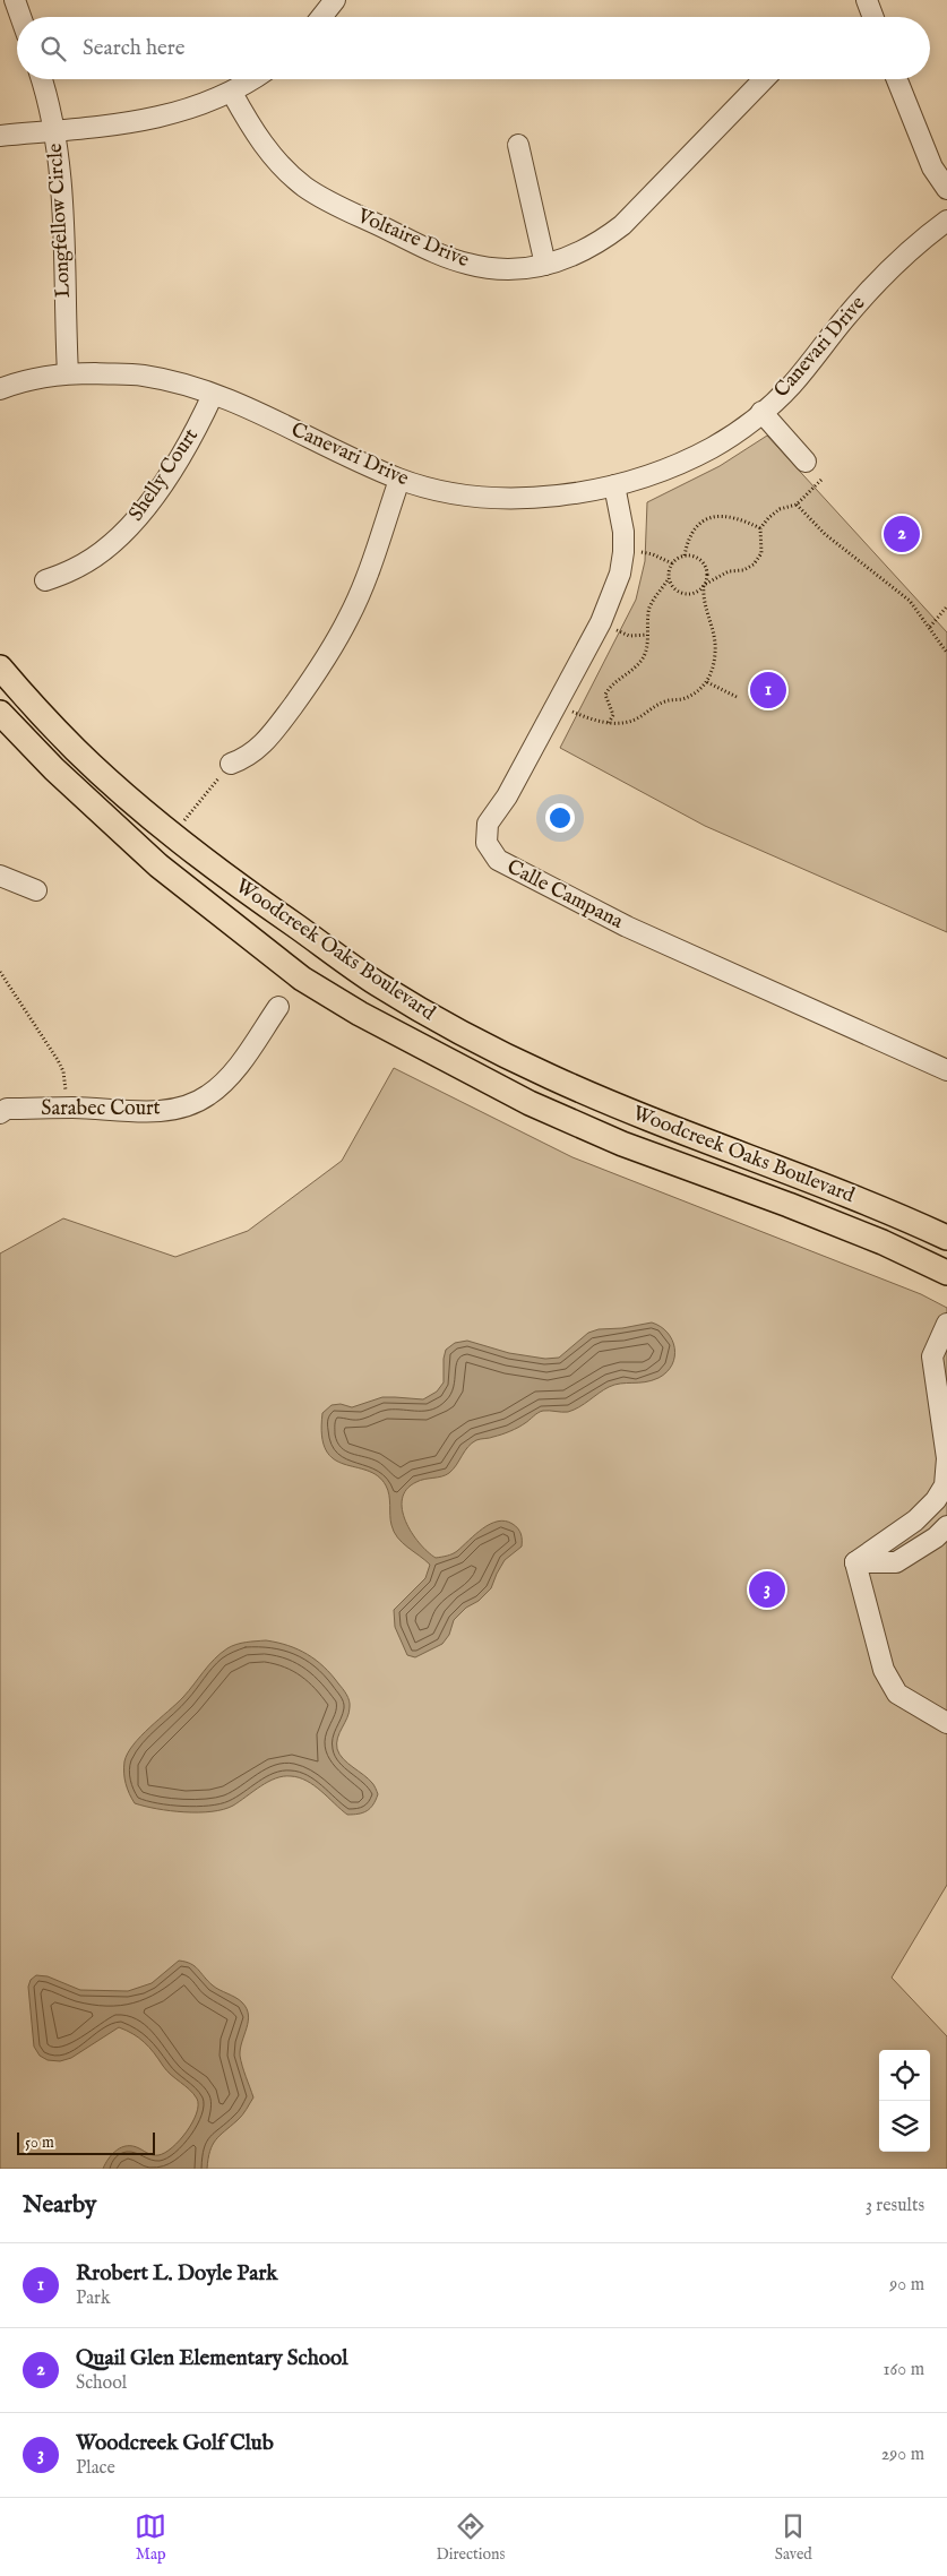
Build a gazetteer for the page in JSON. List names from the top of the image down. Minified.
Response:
{"streets":{"main road":["Woodcreek Oaks Boulevard"],"street":["Longfellow Circle","Voltaire Drive","Canevari Drive","Shelly Court","Calle Campana","Sarabec Court"]},"crossings":[["Longfellow Circle","Canevari Drive"],["Canevari Drive","Shelly Court"],["Canevari Drive","Calle Campana"]],"scale_bar":"50 m","page":{"search":"Search here","pins":["2","1","3"],"scale":"50 m","heading":["Nearby","3 results"],"list":[{"mark":"1","name":"Rrobert L. Doyle Park","note":"Park","value":"90 m"},{"mark":"2","name":"Quail Glen Elementary School","note":"School","value":"160 m"},{"mark":"3","name":"Woodcreek Golf Club","note":"Place","value":"290 m"}],"nav":["Map","Directions","Saved"]}}
